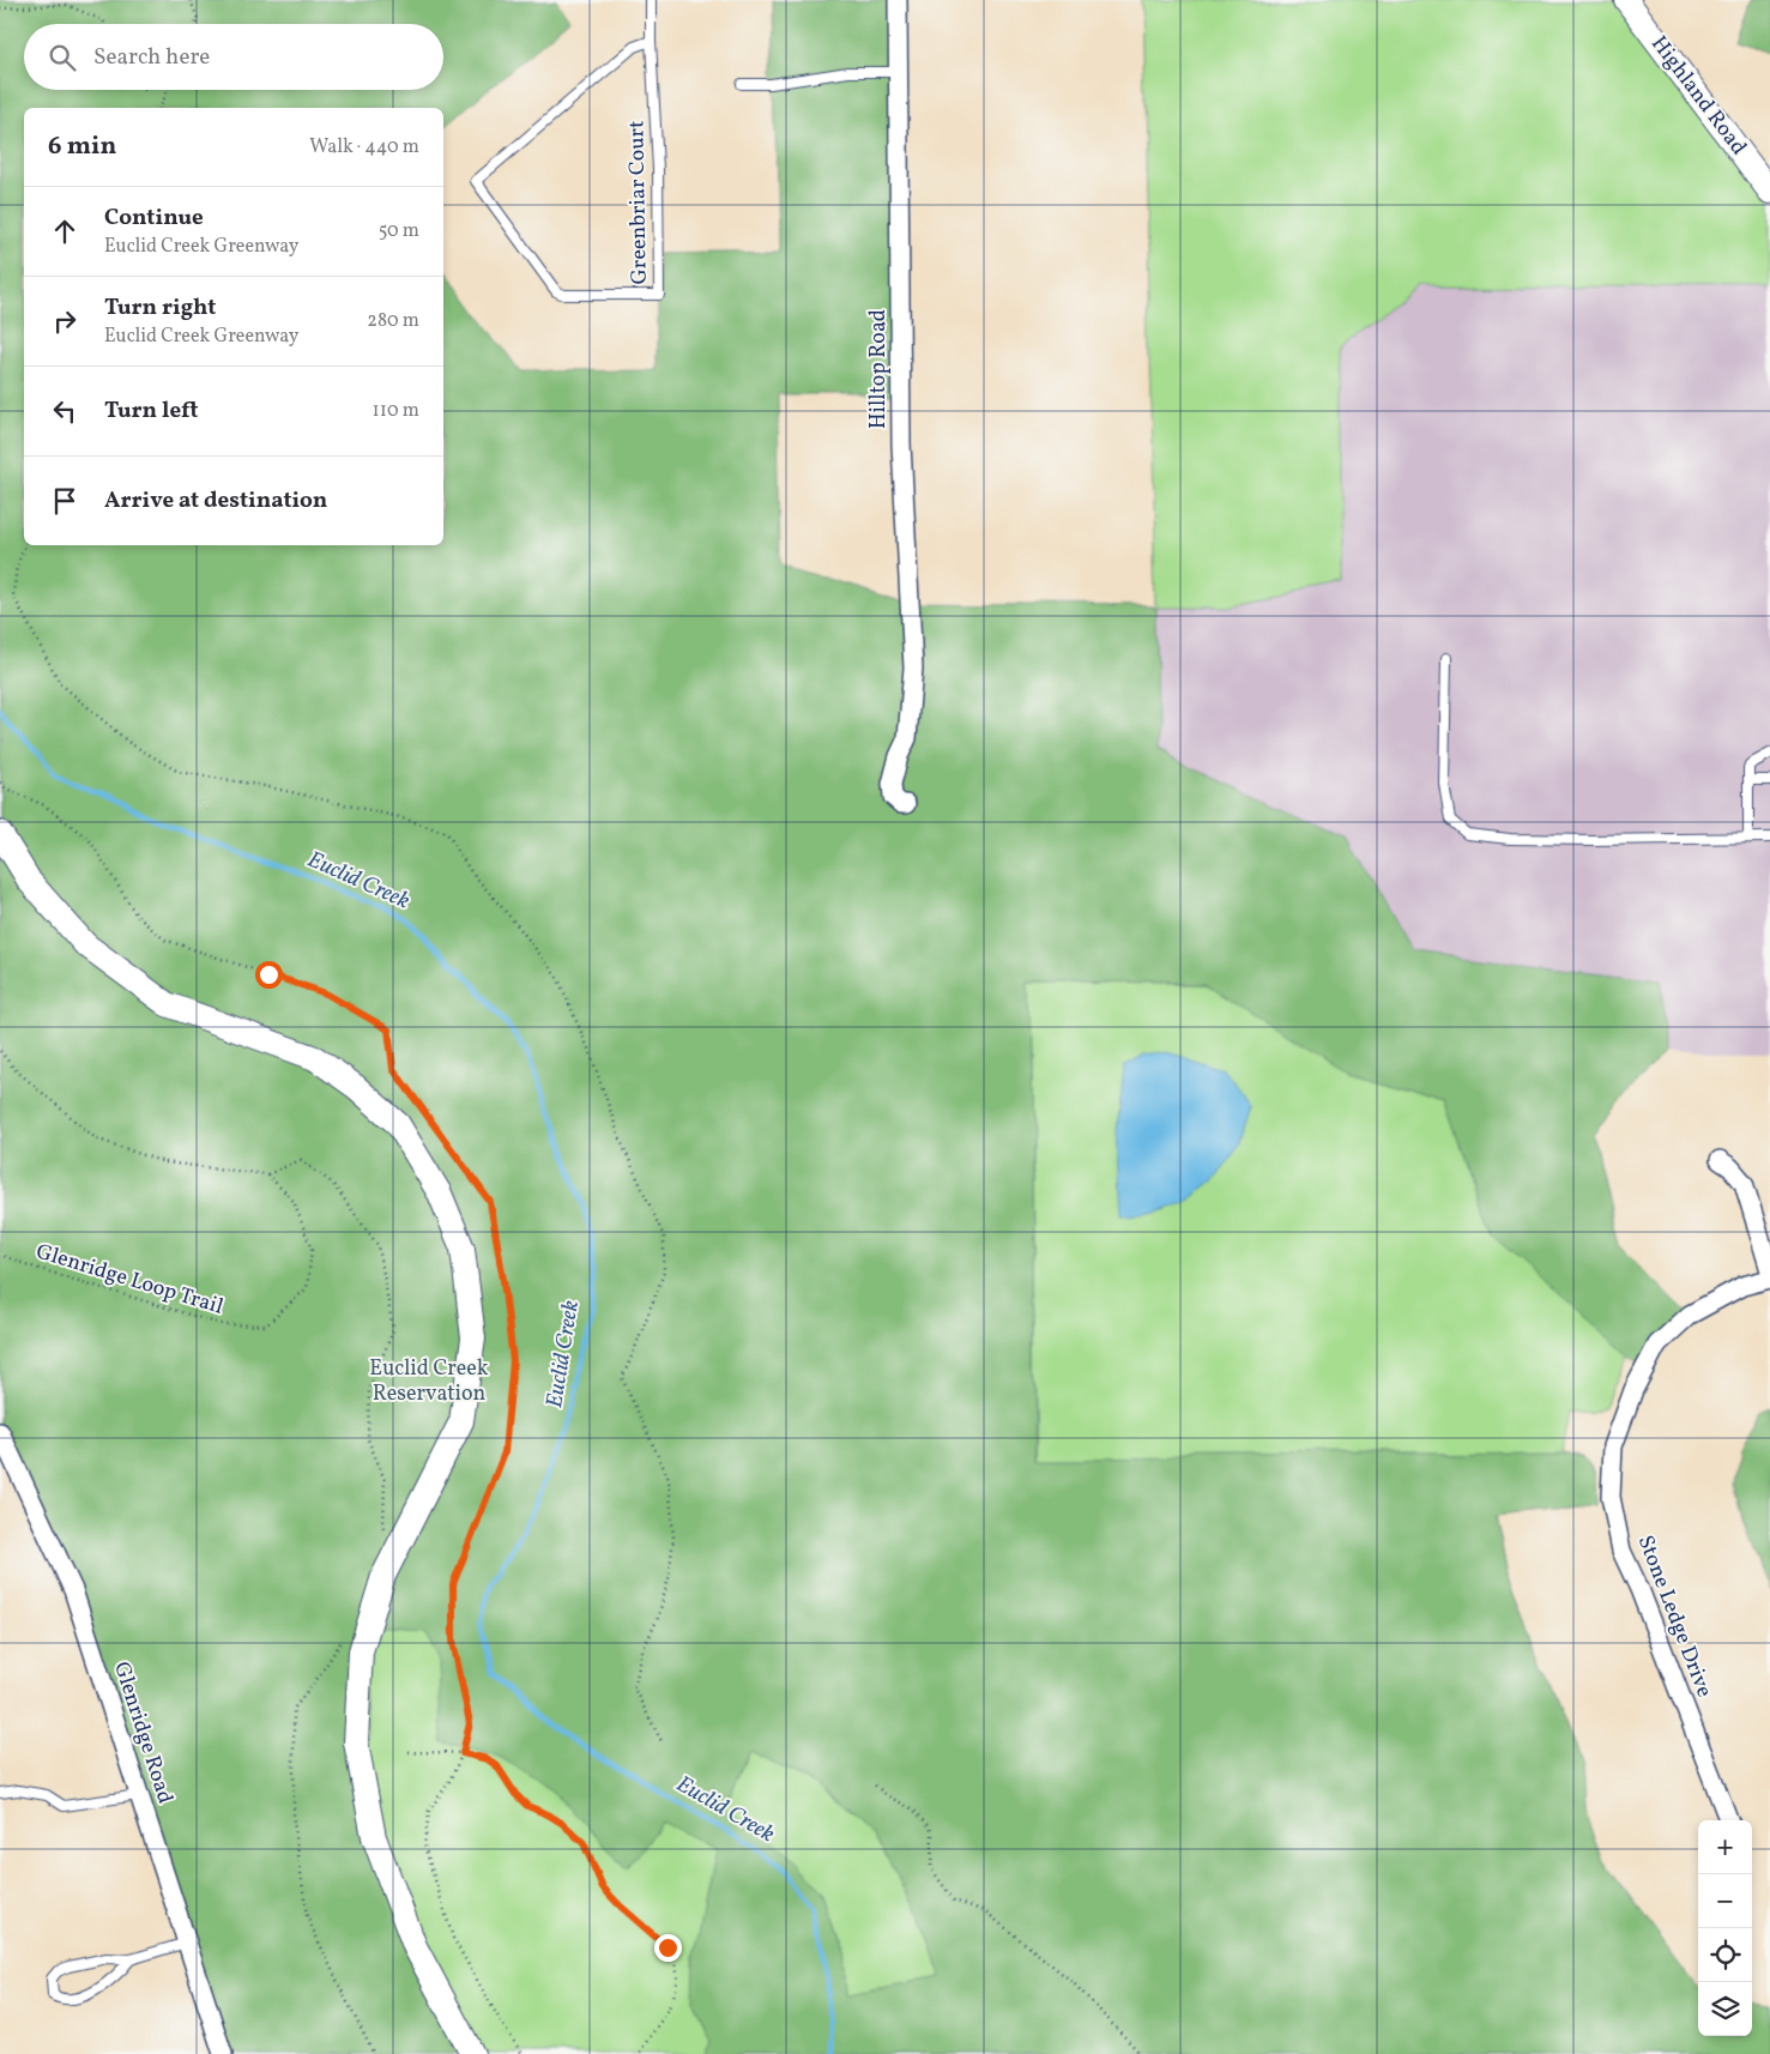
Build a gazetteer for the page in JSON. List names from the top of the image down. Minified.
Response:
{"streets":{"street":["Highland Road","Hilltop Road","Stone Ledge Drive","Glenridge Road"],"lane":["Greenbriar Court"],"path":["Glenridge Loop Trail"]},"water":["Euclid Creek"],"parks":["Euclid Creek Reservation"],"page":{"search":"Search here","heading":["6 min","Walk · 440 m"],"list":[["Continue","Euclid Creek Greenway","50 m"],["Turn right","Euclid Creek Greenway","280 m"],["Turn left","110 m"],"Arrive at destination"],"map_buttons":["+","−"]}}
